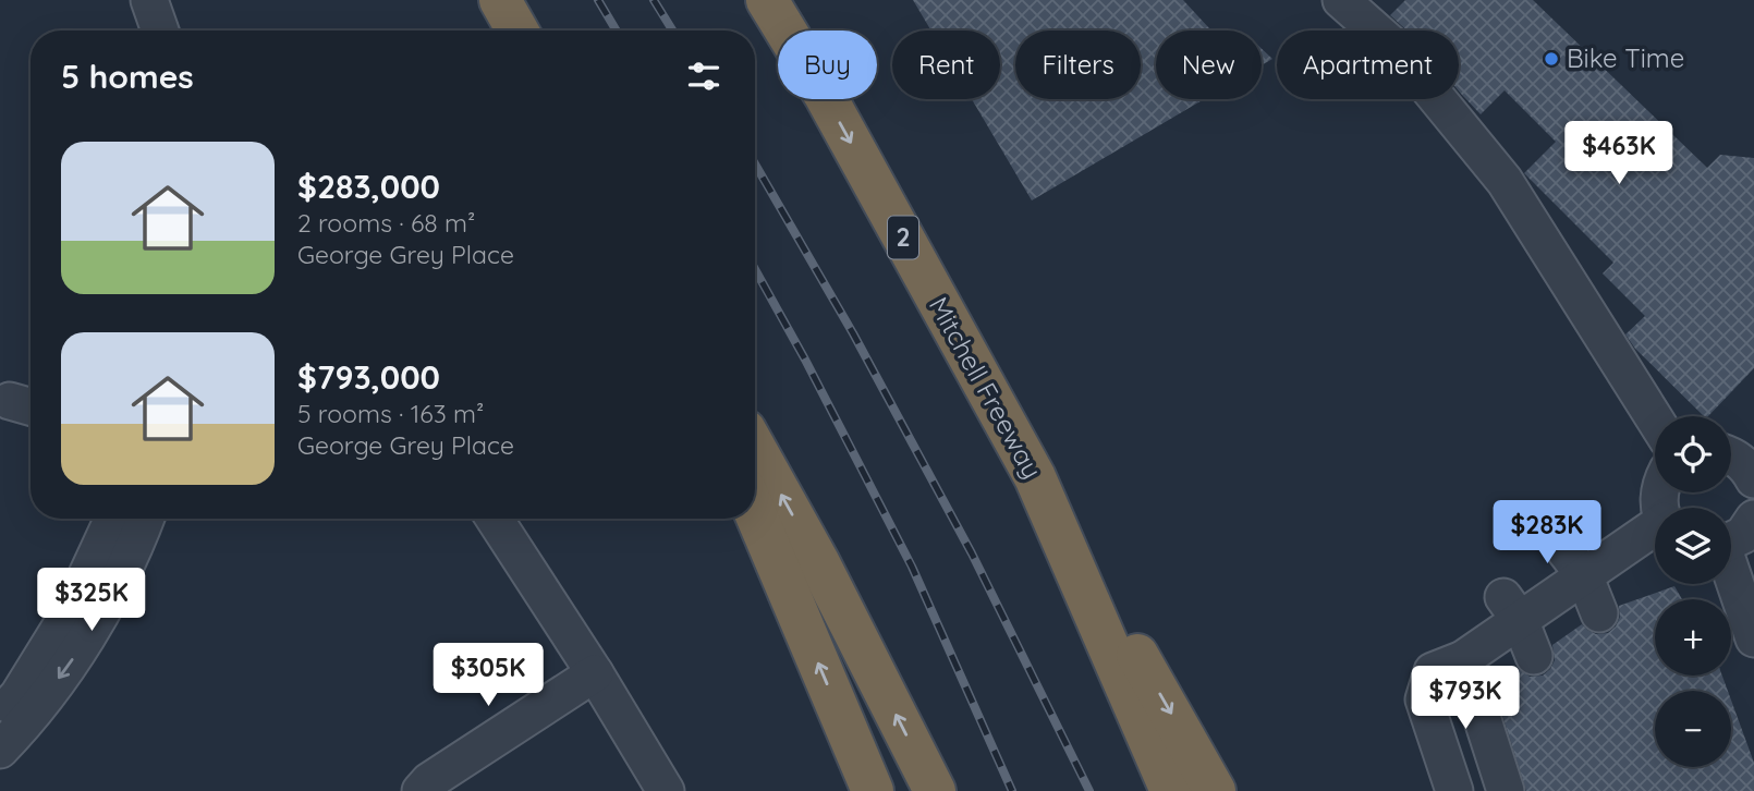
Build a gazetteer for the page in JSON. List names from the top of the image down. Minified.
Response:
{"streets":{"highway":["2","Mitchell Freeway"]},"places":["Bike Time"],"page":{"chip":["Buy","Rent","Filters","New","Apartment"],"heading":"5 homes","price":["$463K","$283K","$325K","$305K","$793K"],"list":[{"name":"$283,000","note":"2 rooms · 68 m² · George Grey Place"},{"name":"$793,000","note":"5 rooms · 163 m² · George Grey Place"}],"map_buttons":["+","−"]}}
